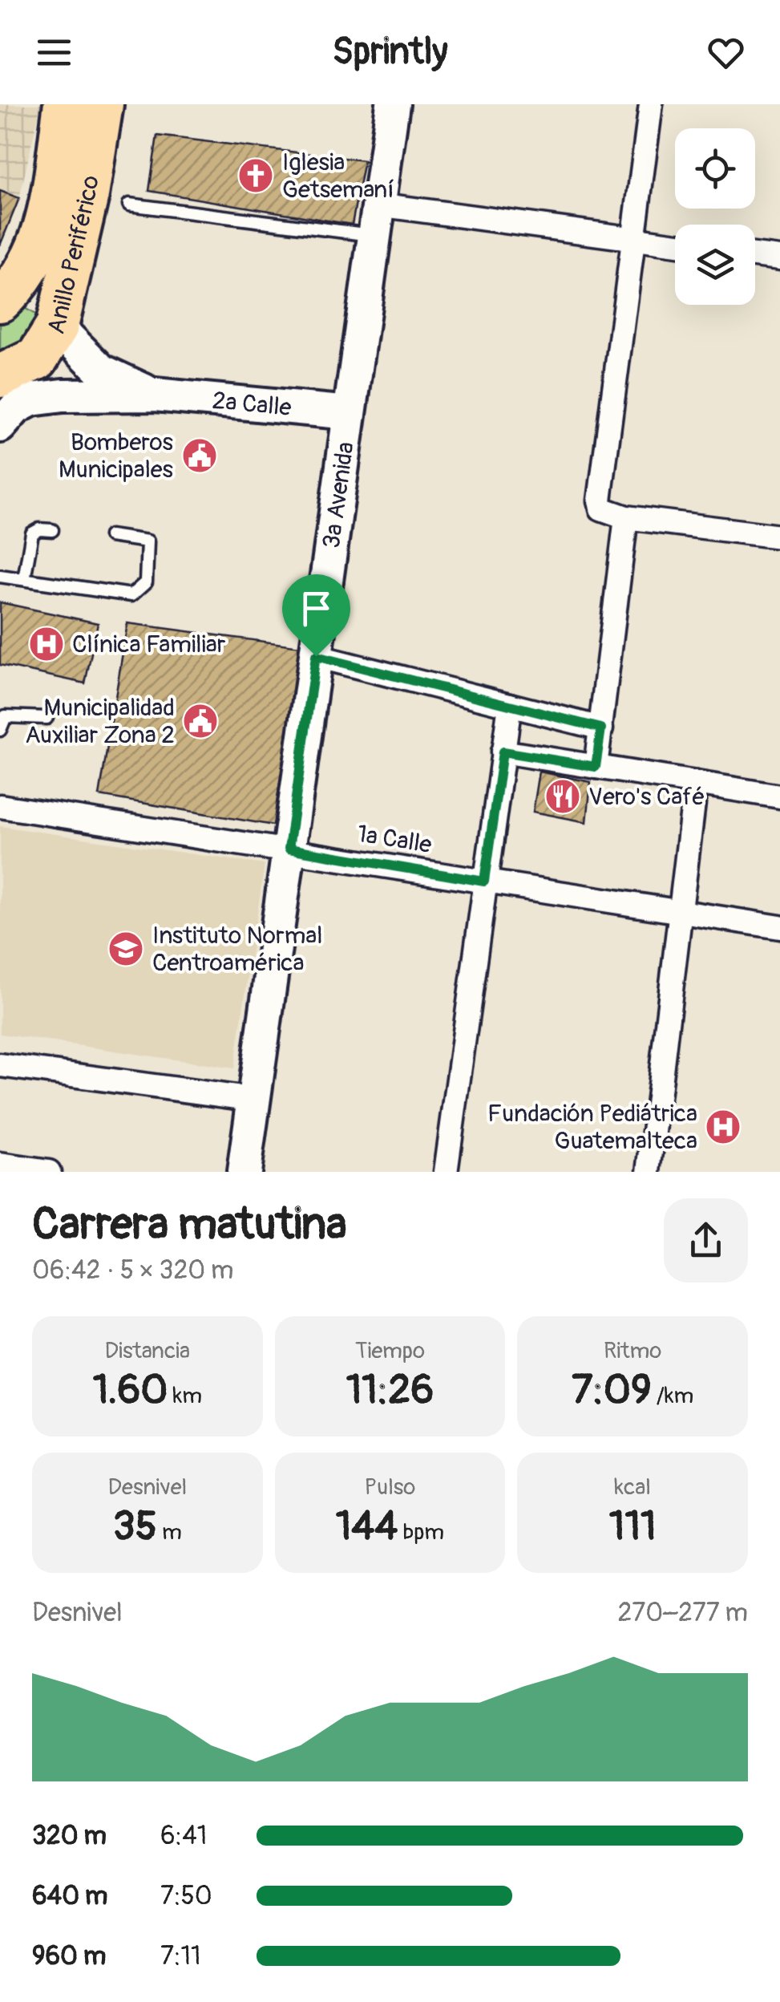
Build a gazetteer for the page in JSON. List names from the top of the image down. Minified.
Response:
{"streets":{"highway":["Anillo Periférico"],"street":["2a Calle","3a Avenida","1a Calle"]},"crossings":[["Anillo Periférico","2a Calle"],["2a Calle","3a Avenida"],["3a Avenida","1a Calle"]],"places":{"church":["Iglesia Getsemaní"],"public building":["Bomberos Municipales","Municipalidad Auxiliar Zona 2"],"hospital":["Clínica Familiar","Fundación Pediátrica Guatemalteca"],"restaurant":["Vero's Café"],"school or university":["Instituto Normal Centroamérica"]},"page":{"header":"Sprintly","heading":["Carrera matutina","06:42 · 5 × 320 m"],"stats":[["Distancia","1.60 km"],["Tiempo","11:26"],["Ritmo","7:09 /km"],["Desnivel","35 m"],["Pulso","144 bpm"],["kcal","111"]],"chart":["Desnivel","270–277 m"],"list":[{"name":"320 m","note":"6:41"},{"name":"640 m","note":"7:50"},{"name":"960 m","note":"7:11"}]}}
